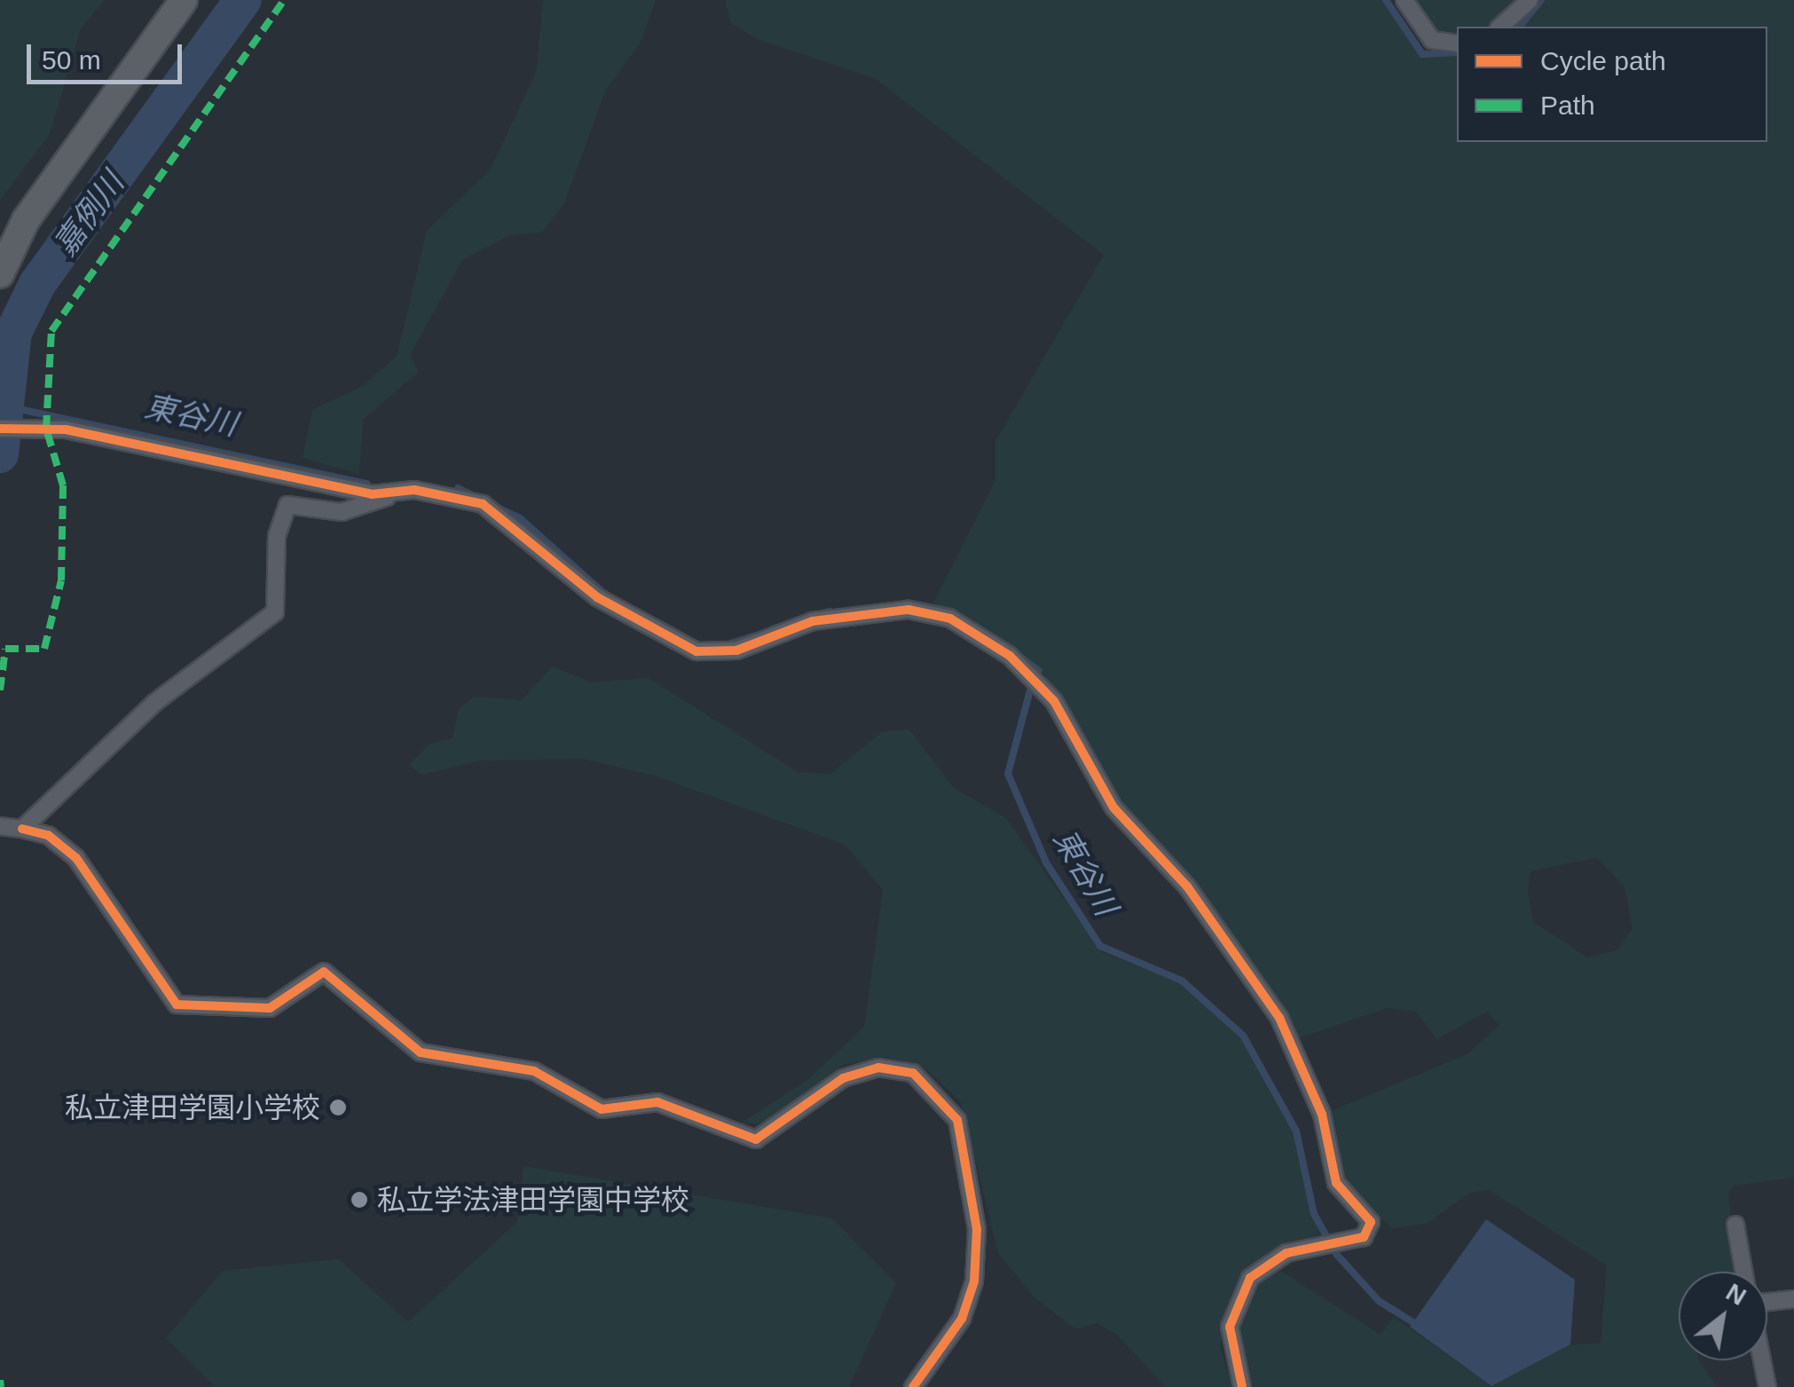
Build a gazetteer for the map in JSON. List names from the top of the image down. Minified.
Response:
{"water":["嘉例川","東谷川"],"places":["私立津田学園小学校","私立学法津田学園中学校"],"legend":["Cycle path","Path"],"scale_bar":"50 m","north":"top right"}
